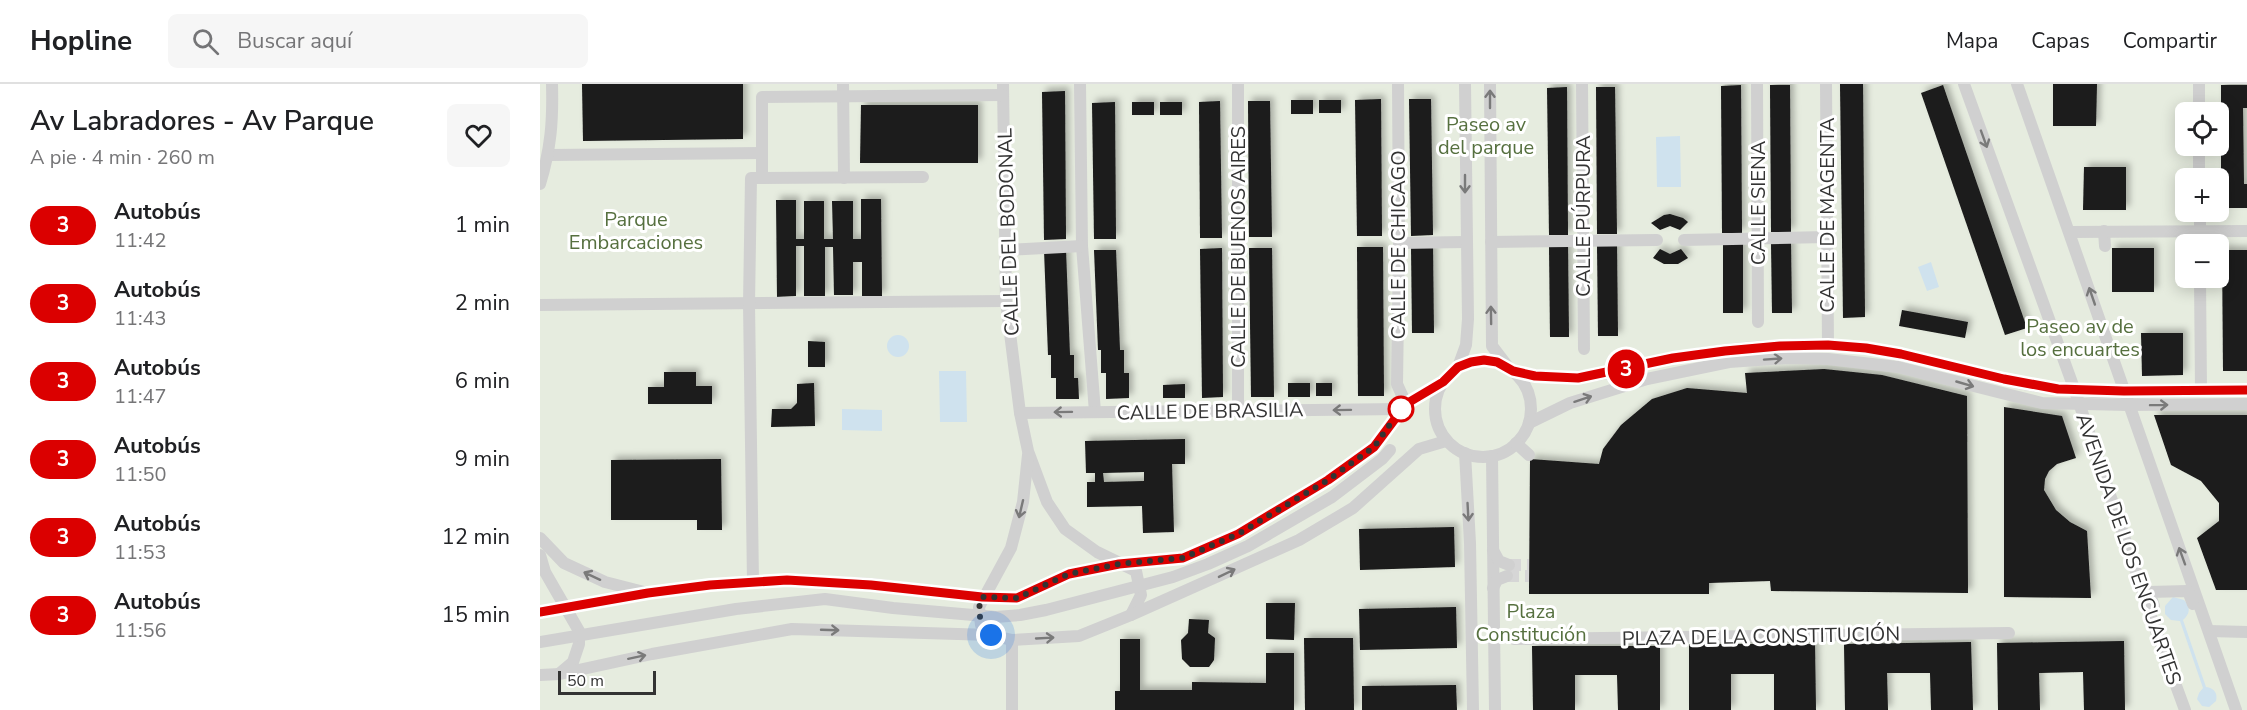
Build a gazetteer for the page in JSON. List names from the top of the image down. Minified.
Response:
{"streets":{"street":["CALLE SIENA","CALLE DE MAGENTA","CALLE PÚRPURA","CALLE DEL BODONAL","CALLE DE CHICAGO","CALLE DE BUENOS AIRES","CALLE DE BRASILIA","AVENIDA DE LOS ENCUARTES","PLAZA DE LA CONSTITUCIÓN"]},"crossings":[["CALLE DEL BODONAL","CALLE DE BRASILIA"],["CALLE DE CHICAGO","CALLE DE BRASILIA"],["CALLE DE BUENOS AIRES","CALLE DE BRASILIA"]],"one_way":["CALLE DE BRASILIA"],"parks":["Paseo av del parque","Parque Embarcaciones","Paseo av de los encuartes","Plaza Constitución"],"lines":["bus line 3"],"scale_bar":"50 m","page":{"header":"Hopline","search":"Buscar aquí","nav":["Mapa","Capas","Compartir"],"heading":["Av Labradores - Av Parque","A pie · 4 min · 260 m"],"on_map":"3","map_buttons":["+","−"],"list":[{"mark":"3","name":"Autobús","note":"11:42","value":"1 min"},{"mark":"3","name":"Autobús","note":"11:43","value":"2 min"},{"mark":"3","name":"Autobús","note":"11:47","value":"6 min"},{"mark":"3","name":"Autobús","note":"11:50","value":"9 min"},{"mark":"3","name":"Autobús","note":"11:53","value":"12 min"},{"mark":"3","name":"Autobús","note":"11:56","value":"15 min"}],"scale":"50 m"}}
